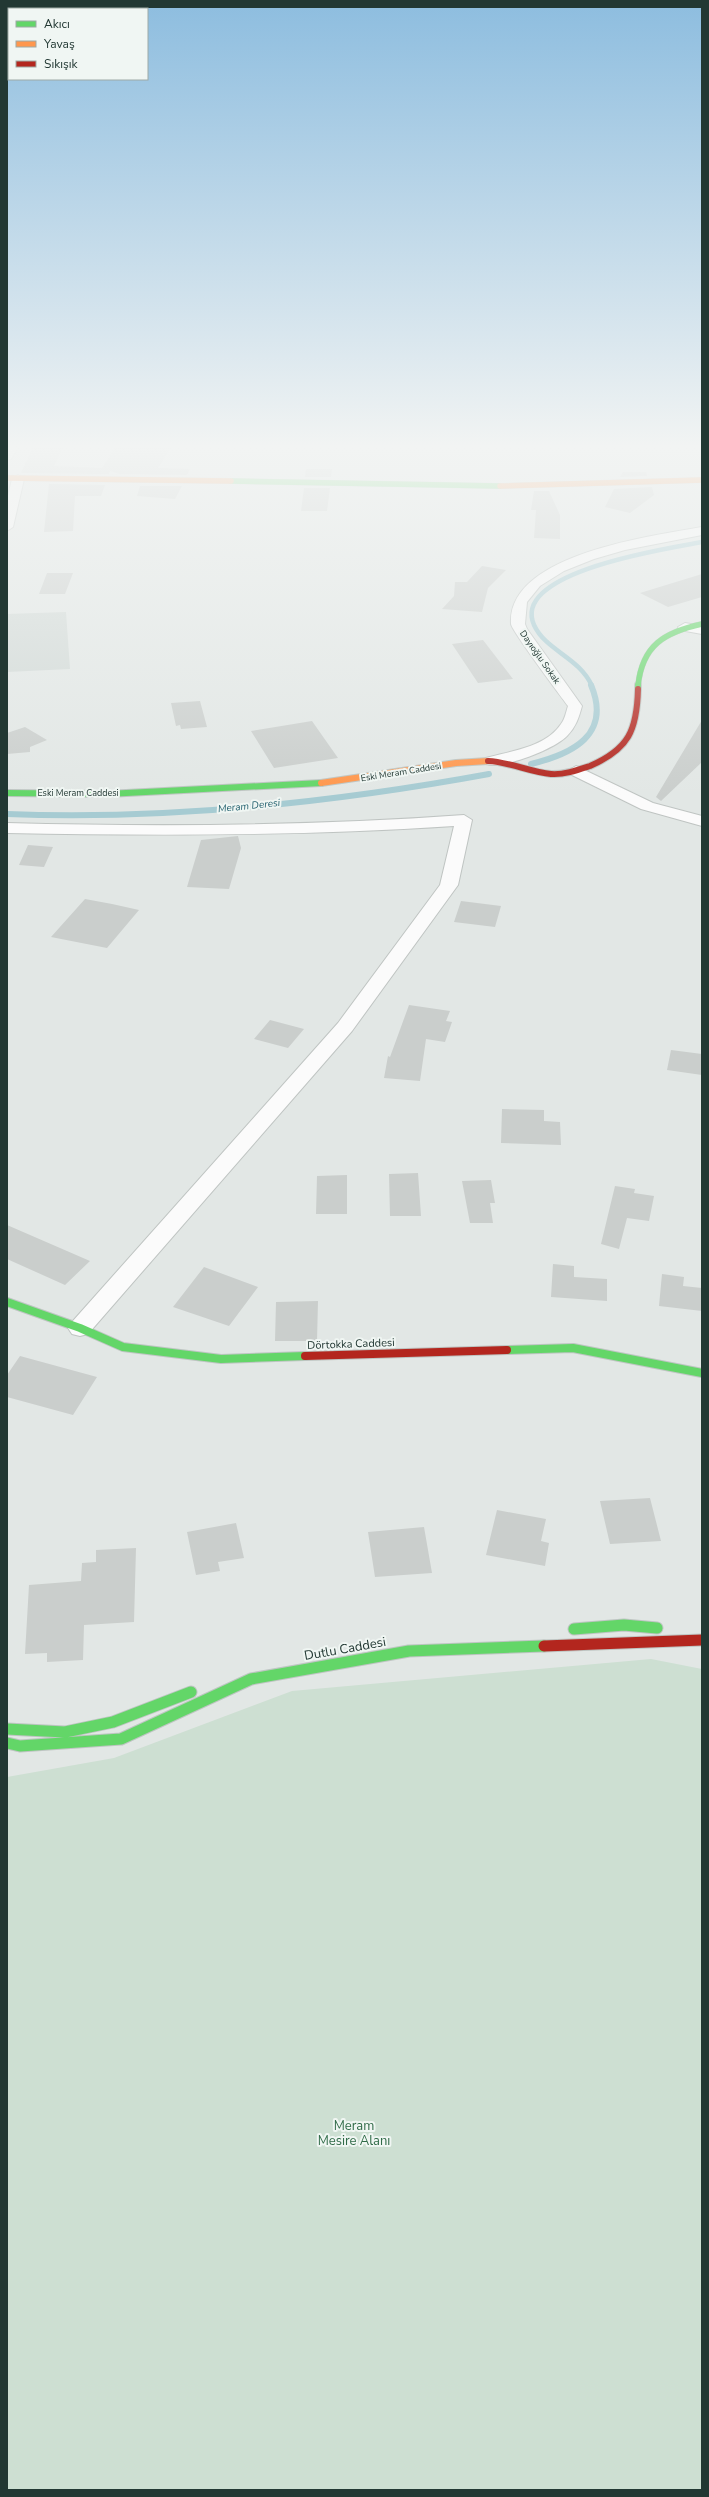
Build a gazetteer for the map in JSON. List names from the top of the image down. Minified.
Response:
{"streets":{"street":["Dayıoğlu Sokak","Eski Meram Caddesi","Dörtokka Caddesi","Dutlu Caddesi"]},"crossings":[["Dayıoğlu Sokak","Eski Meram Caddesi"]],"water":["Meram Deresi"],"parks":["Meram Mesire Alanı"],"legend":["Akıcı","Yavaş","Sıkışık"]}
